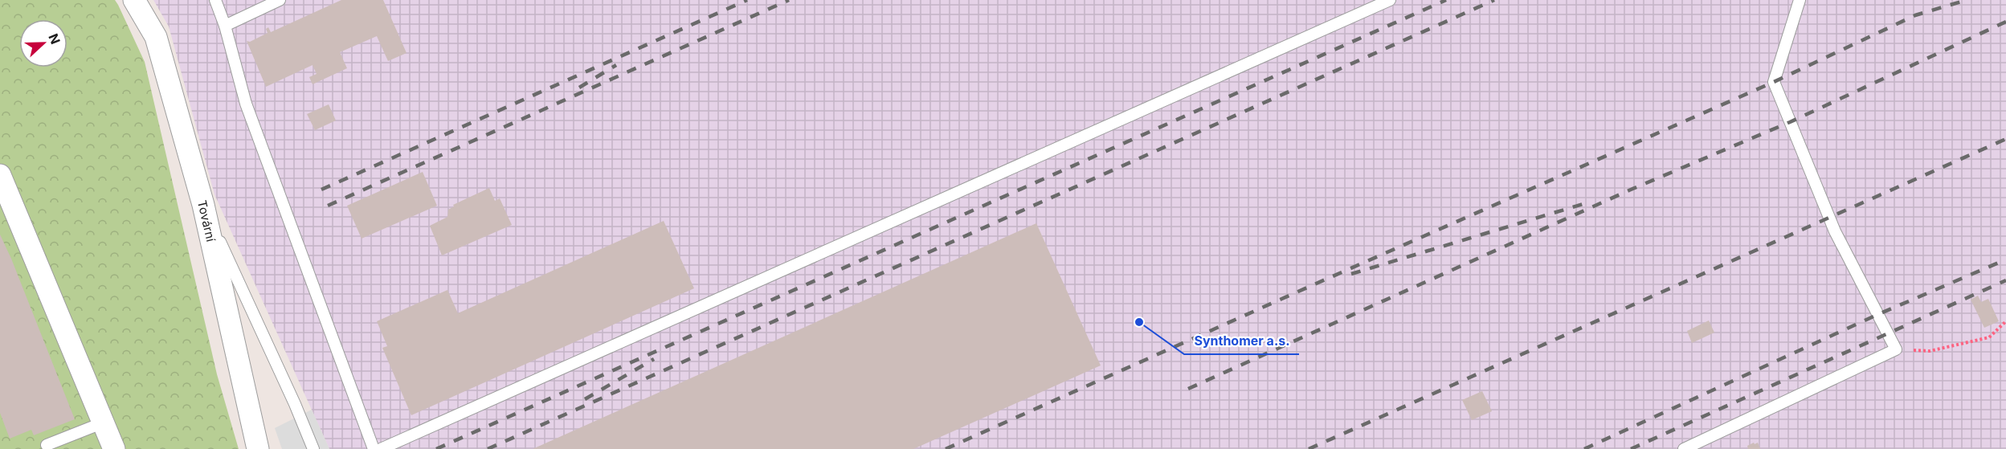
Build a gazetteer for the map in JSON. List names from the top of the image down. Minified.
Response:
{"streets":{"street":["Tovární"]},"places":["Synthomer a.s."],"north":"right"}
